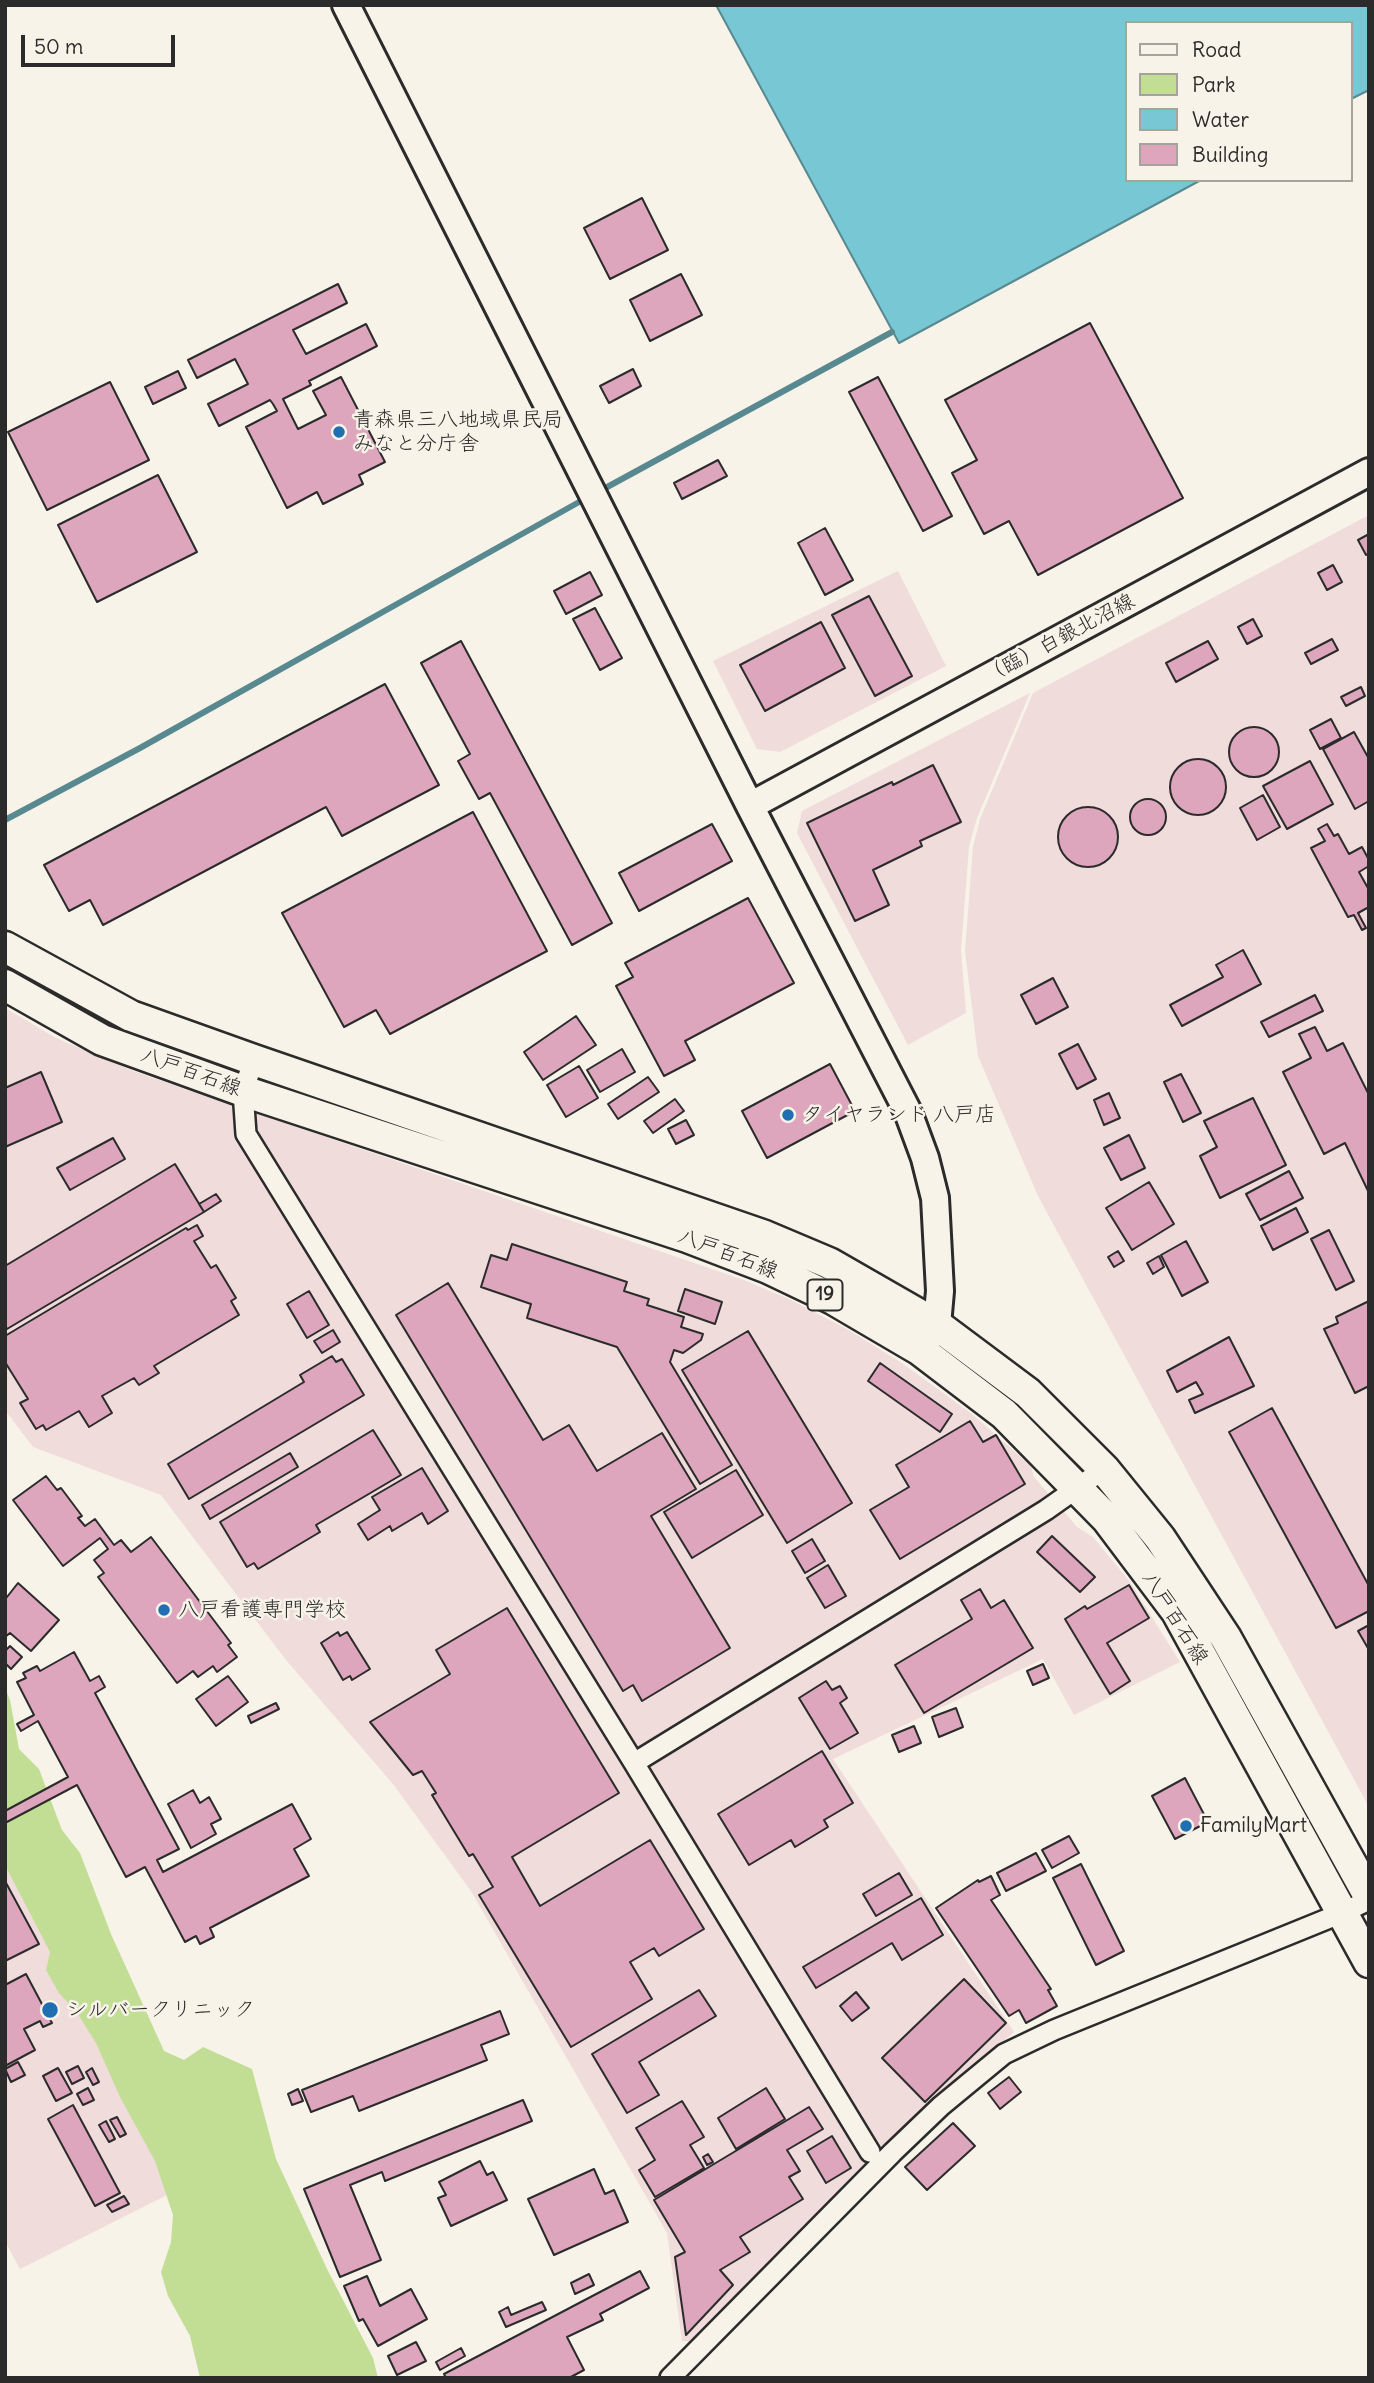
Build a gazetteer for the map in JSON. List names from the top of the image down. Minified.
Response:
{"streets":{"main road":["八戸百石線","19"],"street":["（臨）白銀北沼線"]},"places":["青森県三八地域県民局 みなと分庁舎","タイヤランド 八戸店","八戸看護専門学校","FamilyMart","シルバークリニック"],"legend":["Road","Park","Water","Building"],"scale_bar":"50 m"}
